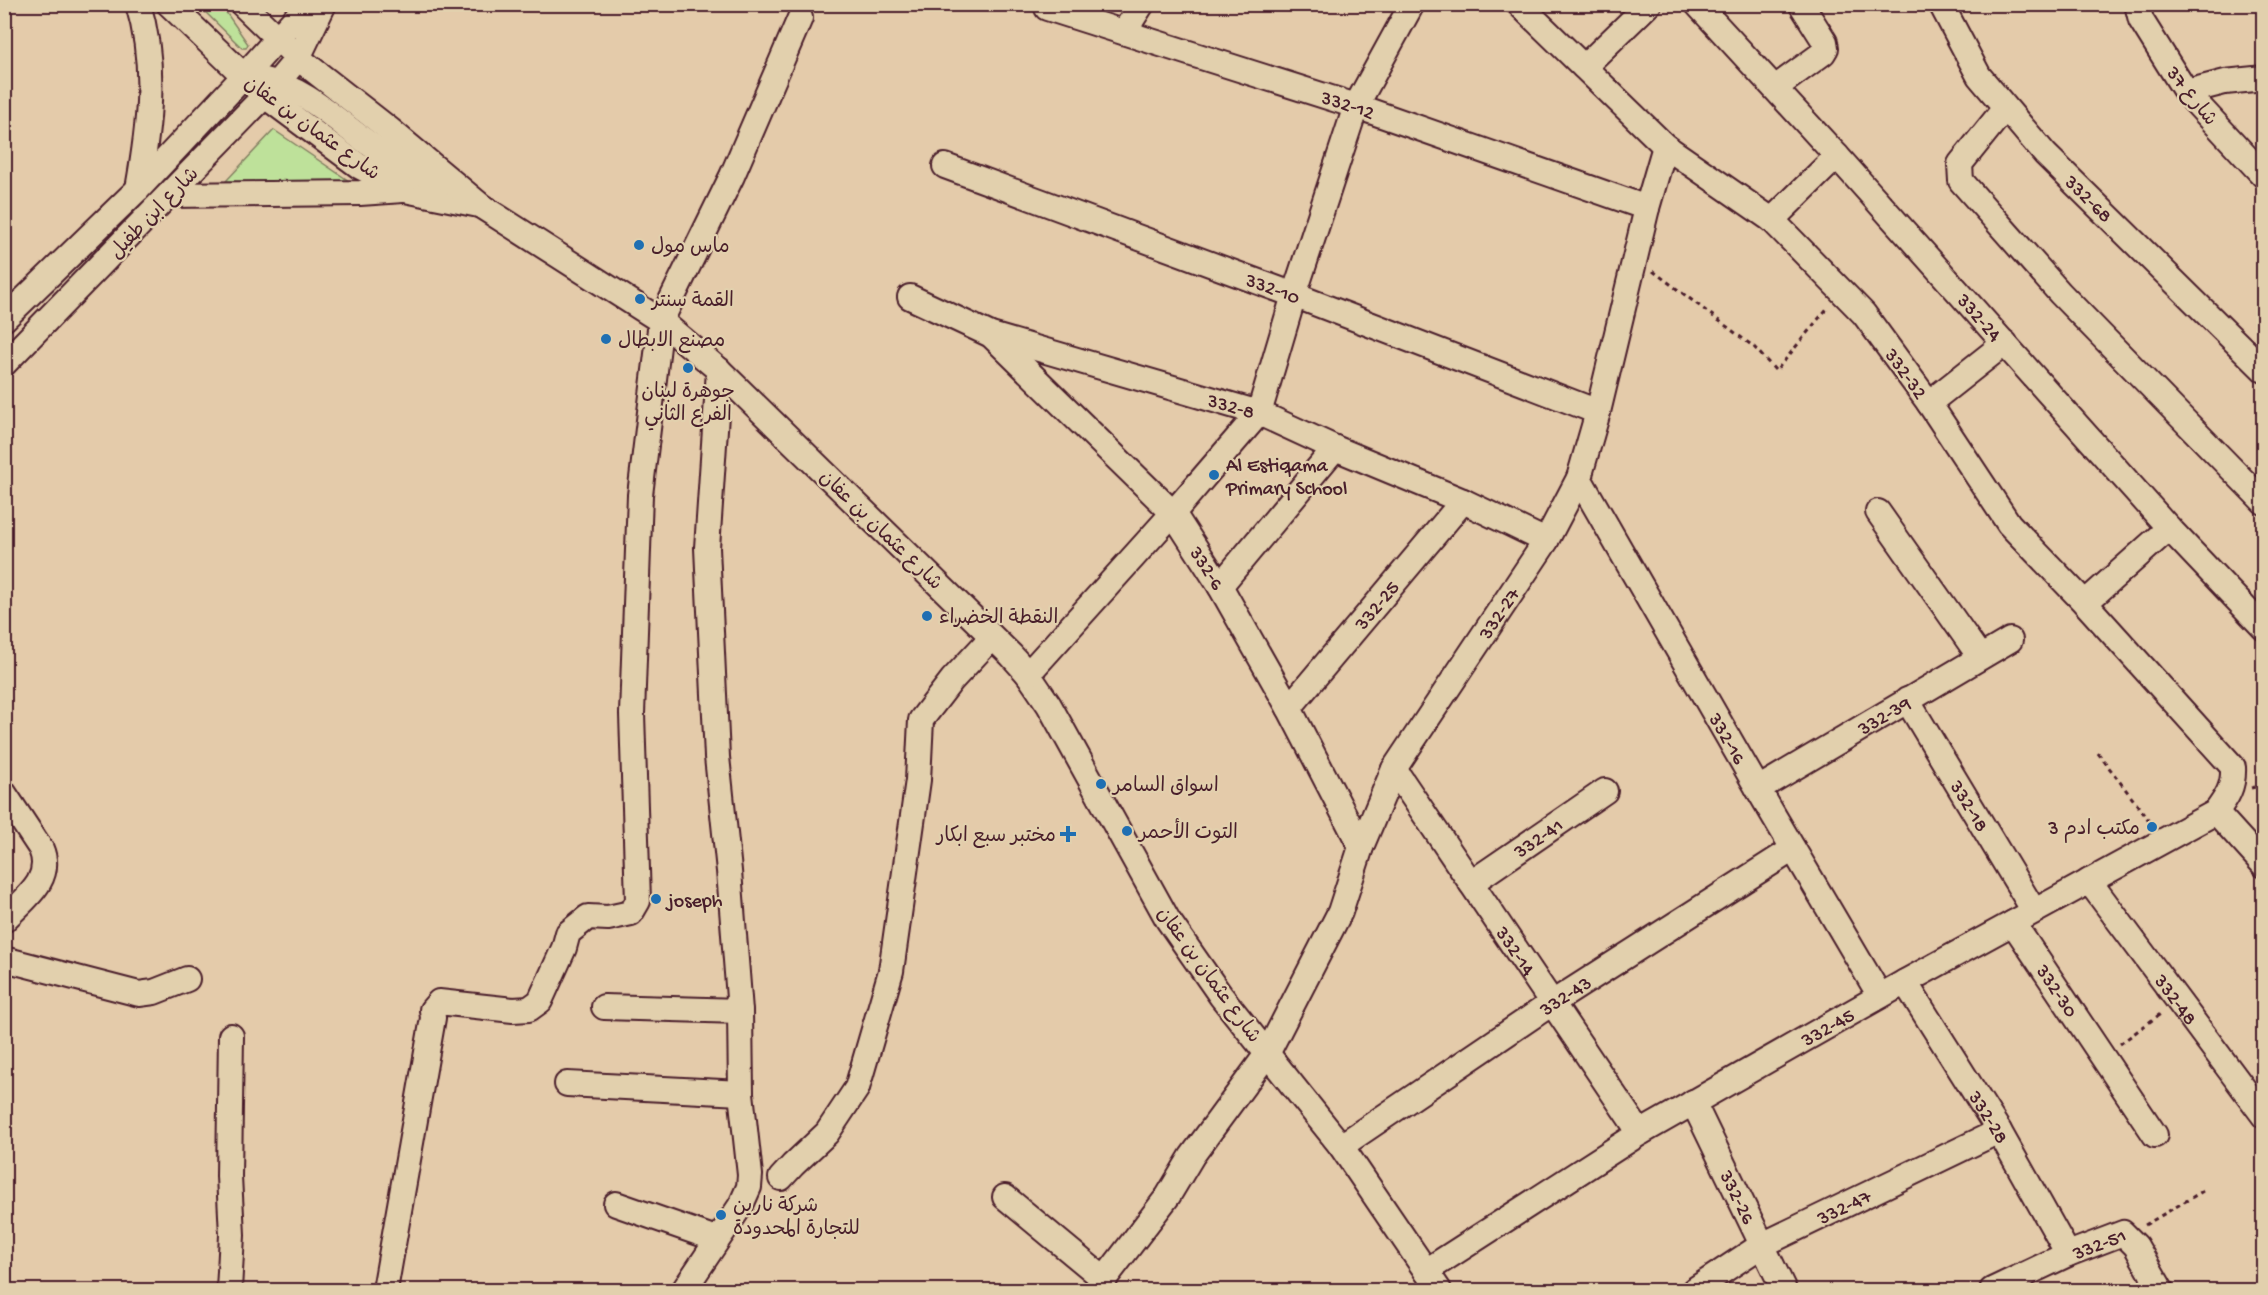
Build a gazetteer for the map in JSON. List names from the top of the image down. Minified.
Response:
{"streets":{"street":["شارع 37","332-12","شارع عثمان بن عفان","332-68","شارع ابن طفيل","332-10","332-24","332-32","332-8","332-6","332-25","332-27","332-39","332-16","332-18","332-41","332-14","332-30","332-43","332-48","332-45","332-28","332-26","332-47","332-51"]},"crossings":[["332-12","332-27"],["شارع عثمان بن عفان","شارع ابن طفيل"],["شارع عثمان بن عفان","332-27"],["شارع عثمان بن عفان","332-43"],["شارع عثمان بن عفان","332-45"],["332-10","332-27"],["332-32","332-27"],["332-32","332-45"],["332-8","332-6"],["332-8","332-25"],["332-8","332-27"],["332-6","332-25"],["332-6","332-27"],["332-27","332-16"],["332-27","332-14"],["332-39","332-16"],["332-39","332-18"],["332-16","332-43"],["332-16","332-45"],["332-18","332-30"],["332-18","332-45"],["332-41","332-14"],["332-14","332-43"],["332-14","332-45"],["332-30","332-45"],["332-48","332-45"],["332-45","332-28"],["332-45","332-26"],["332-28","332-47"],["332-28","332-51"],["332-26","332-47"]],"places":{"other":["ماس مول","القمة سنتر","مصنع الابطال","جوهرة لبنان الفرع الثاني","Al Estiqama Primary School","النقطة الخضراء","اسواق السامر","مكتب ادم 3","التوت الأحمر","joseph","شركة نارين للتجارة المحدودة"],"health":["مختبر سبع ابكار"]}}
